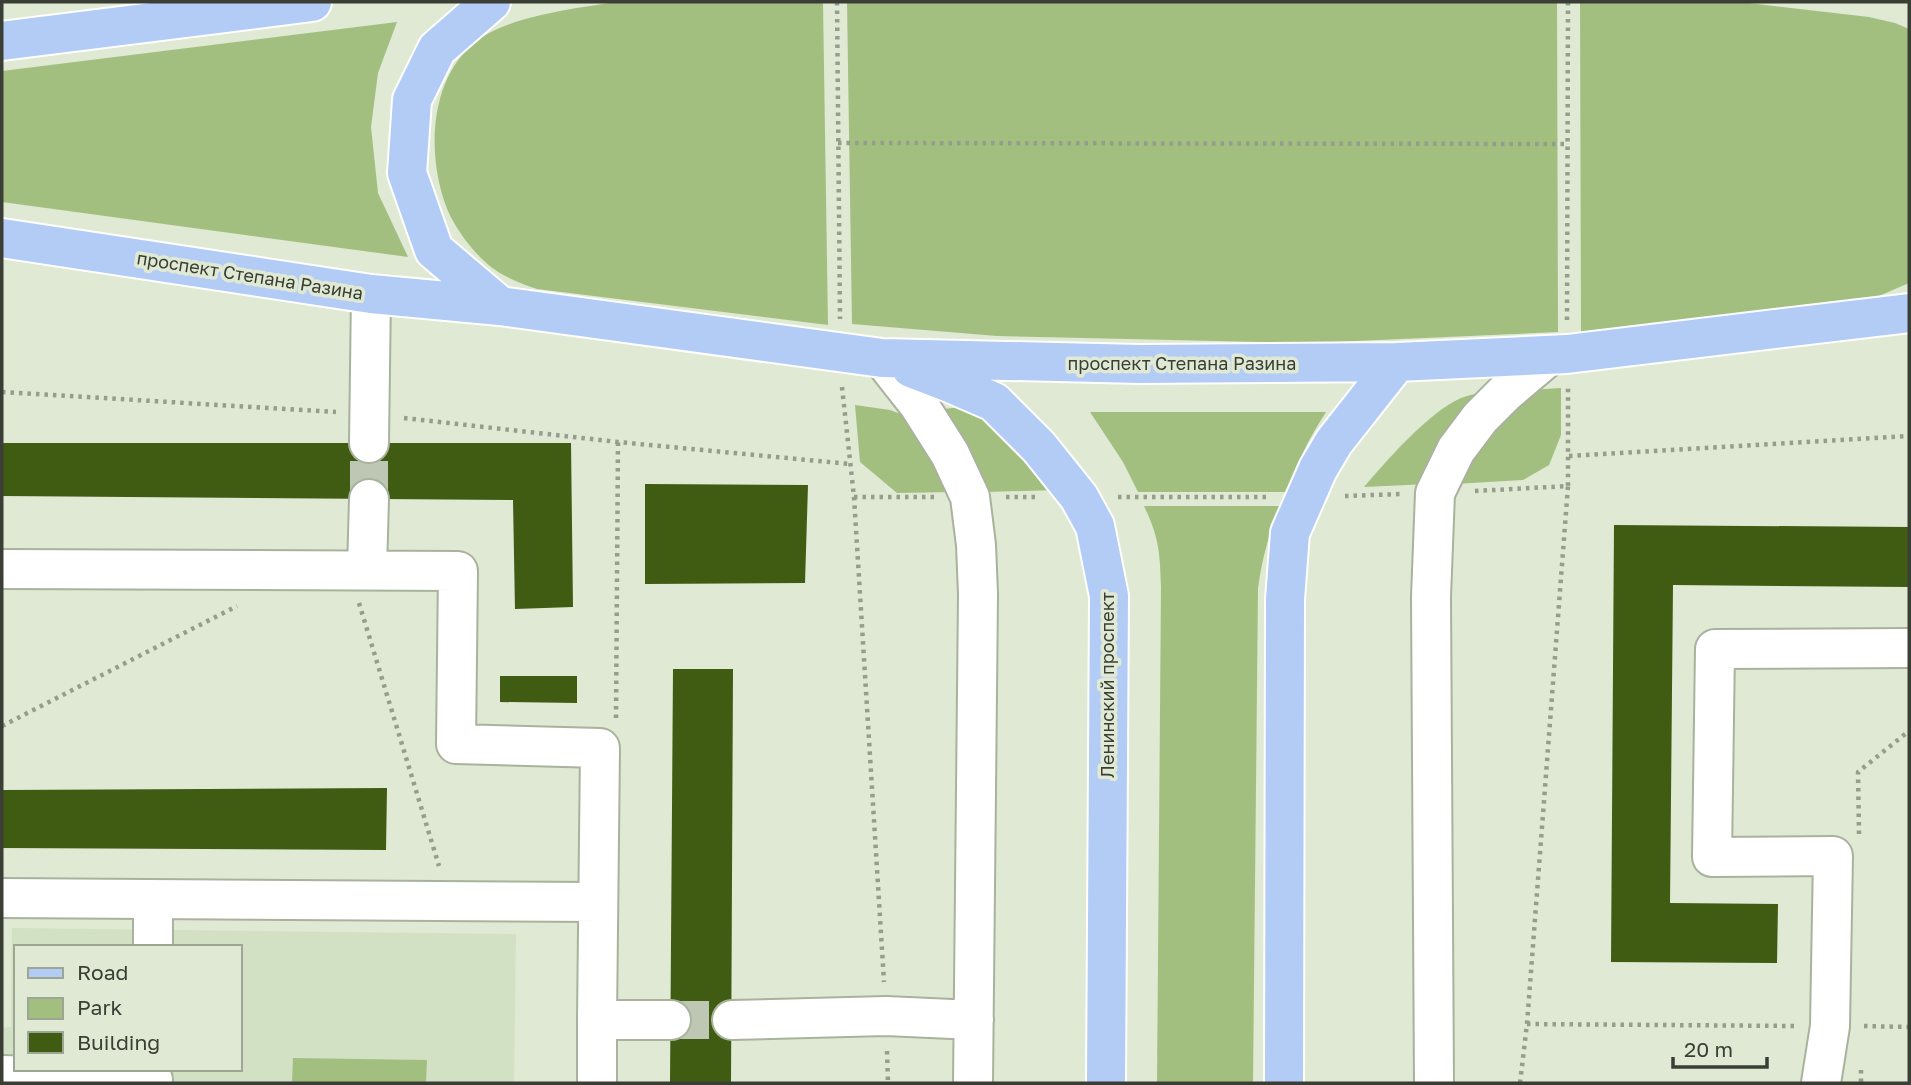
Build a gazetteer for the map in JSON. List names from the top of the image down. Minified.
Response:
{"streets":{"main road":["проспект Степана Разина","Ленинский проспект"]},"crossings":[["проспект Степана Разина","Ленинский проспект"]],"legend":["Road","Park","Building"],"scale_bar":"20 m"}
